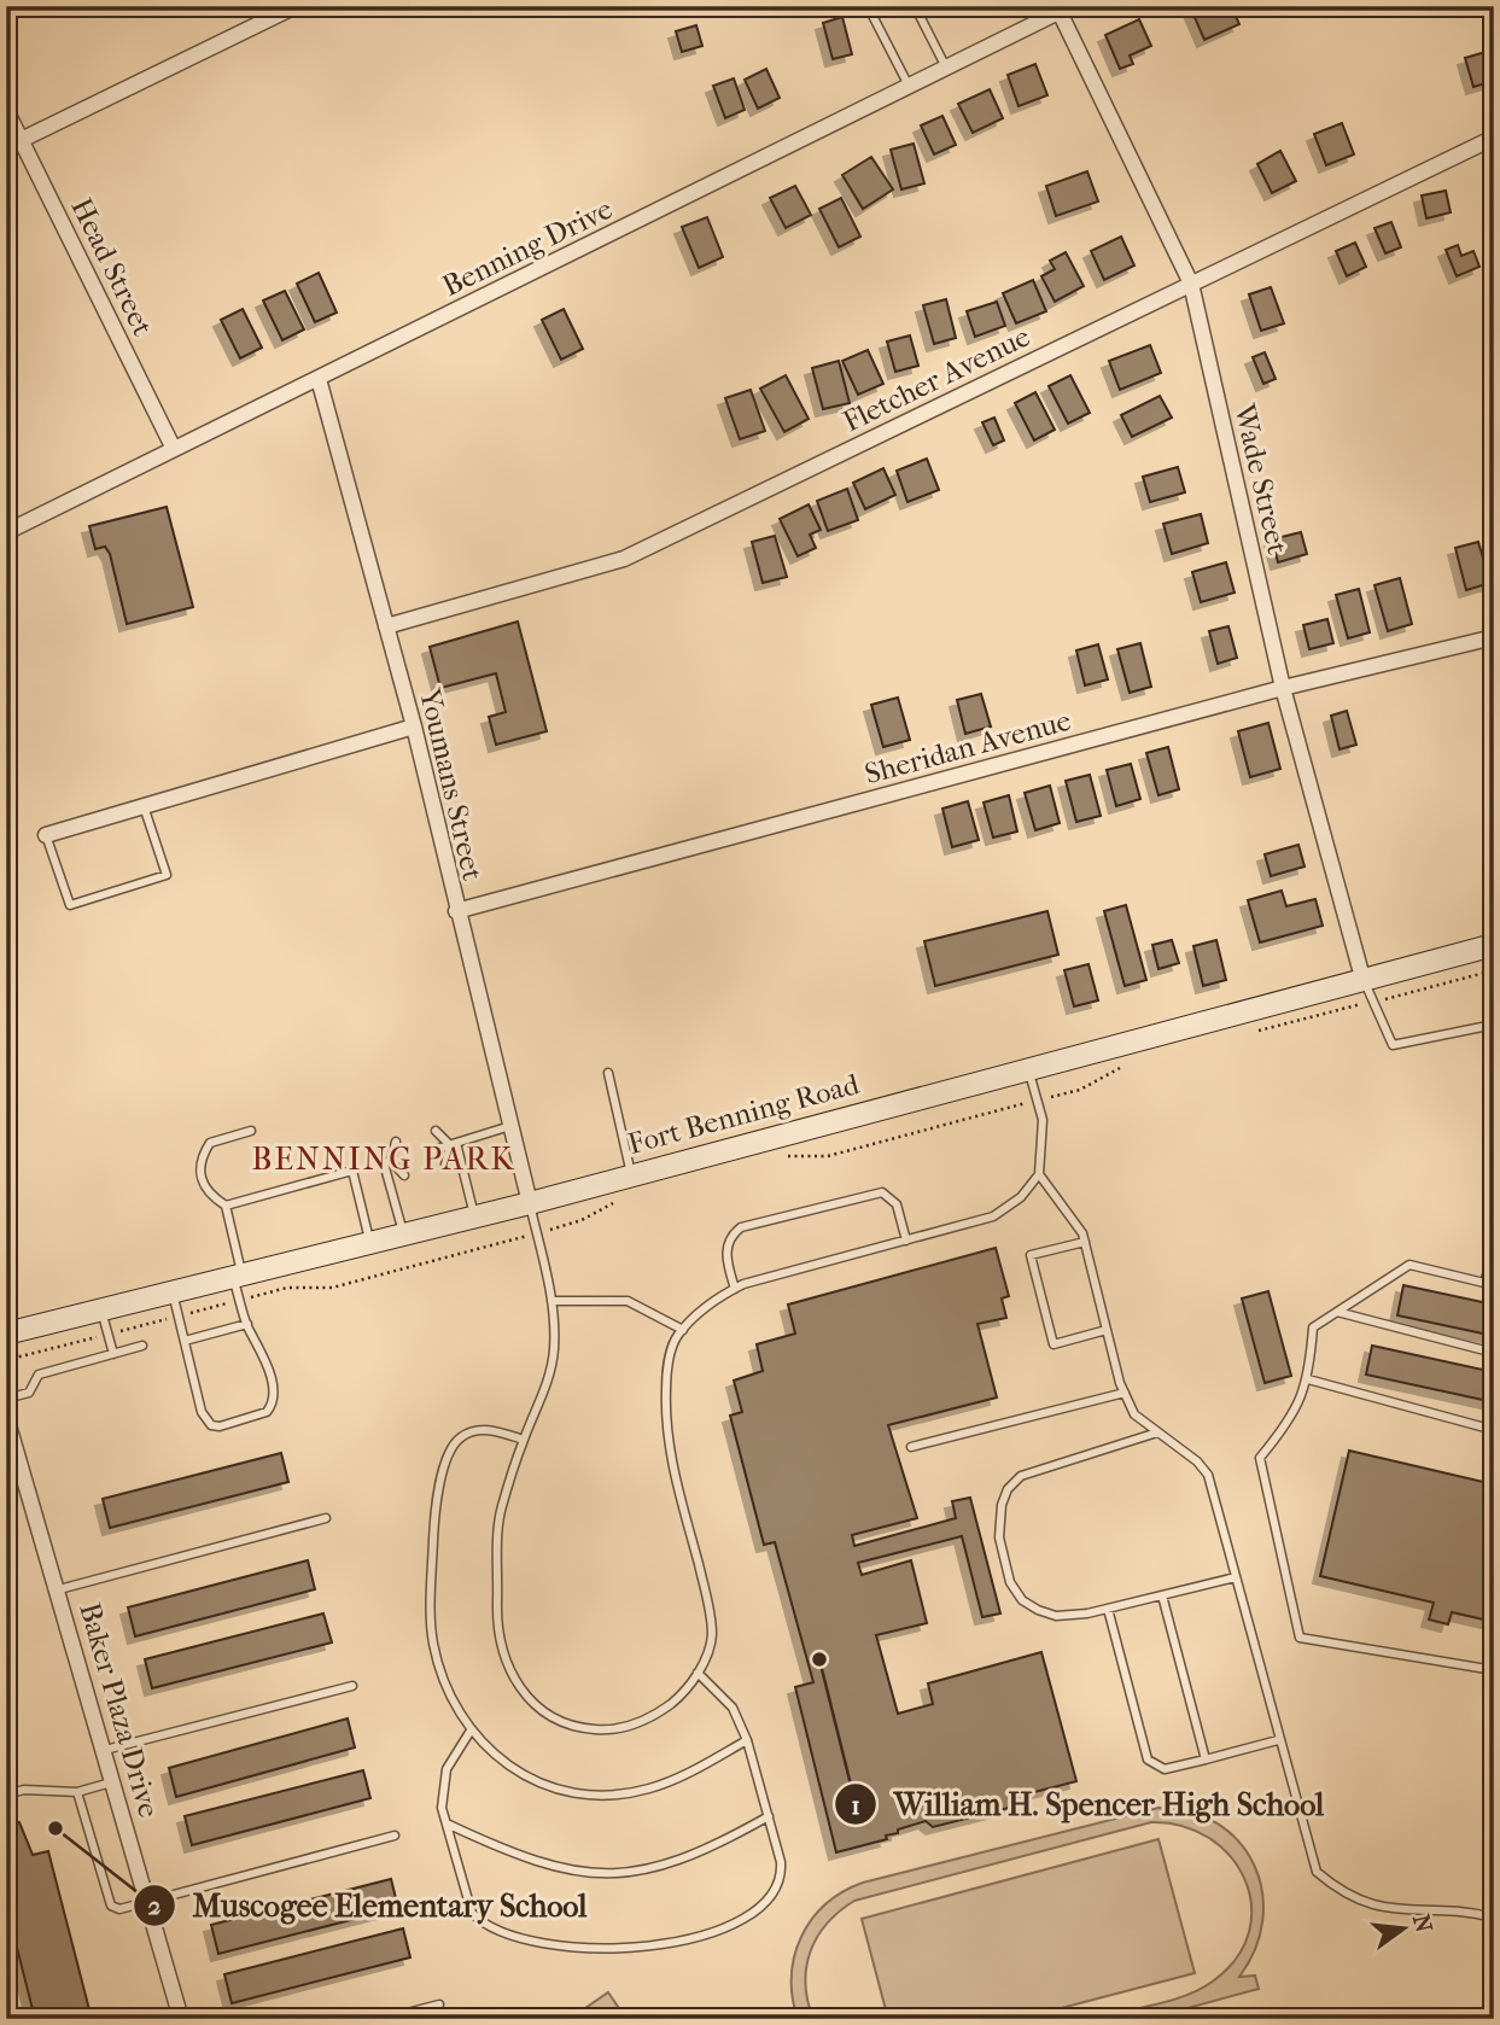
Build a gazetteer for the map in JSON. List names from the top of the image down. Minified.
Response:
{"streets":{"street":["Benning Drive","Head Street","Fletcher Avenue","Wade Street","Sheridan Avenue","Youmans Street","Fort Benning Road","Baker Plaza Drive"]},"crossings":[["Benning Drive","Head Street"],["Benning Drive","Wade Street"],["Benning Drive","Youmans Street"],["Fletcher Avenue","Wade Street"],["Fletcher Avenue","Youmans Street"],["Wade Street","Sheridan Avenue"],["Wade Street","Fort Benning Road"],["Sheridan Avenue","Youmans Street"],["Youmans Street","Fort Benning Road"]],"districts":["BENNING PARK"],"places":["William H. Spencer High School","Muscogee Elementary School"],"north":"right"}
